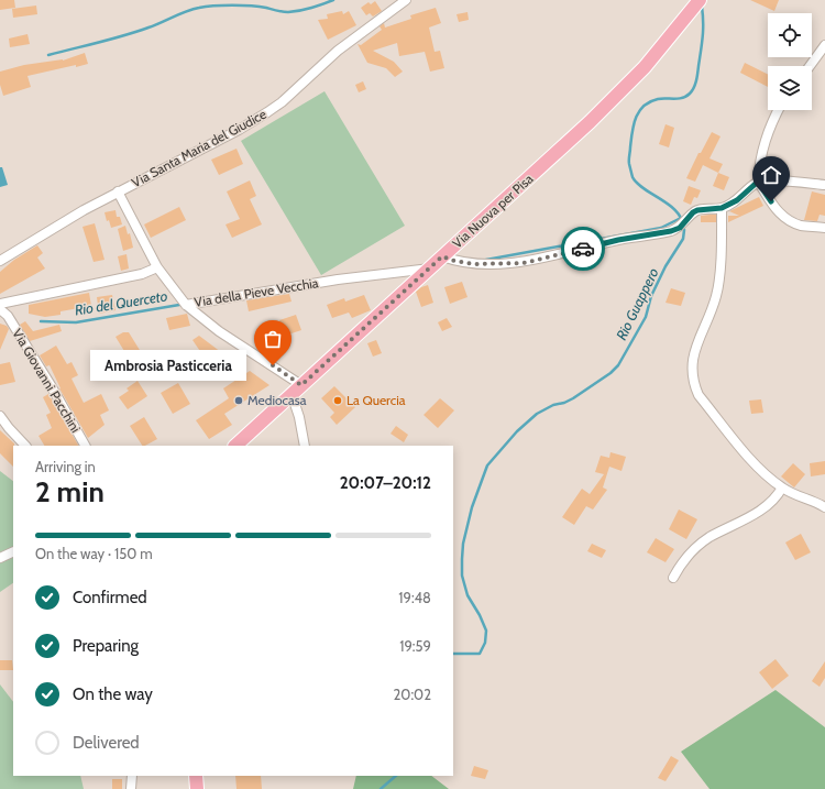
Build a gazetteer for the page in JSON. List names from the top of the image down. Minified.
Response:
{"streets":{"main road":["Via Nuova per Pisa"],"street":["Via Santa Maria del Giudice","Via della Pieve Vecchia","Via Giovanni Pacchini"]},"crossings":[["Via Santa Maria del Giudice","Via della Pieve Vecchia"],["Via Nuova per Pisa","Via della Pieve Vecchia"]],"water":["Rio del Querceto","Rio Guappero"],"places":["Ambrosia Pasticceria","Mediocasa","La Quercia"],"page":{"bubble":"Ambrosia Pasticceria","heading":["2 min","Arriving in","20:07–20:12"],"bar":"On the way · 150 m","list":[["Confirmed","19:48"],["Preparing","19:59"],["On the way","20:02"],"Delivered"]}}
